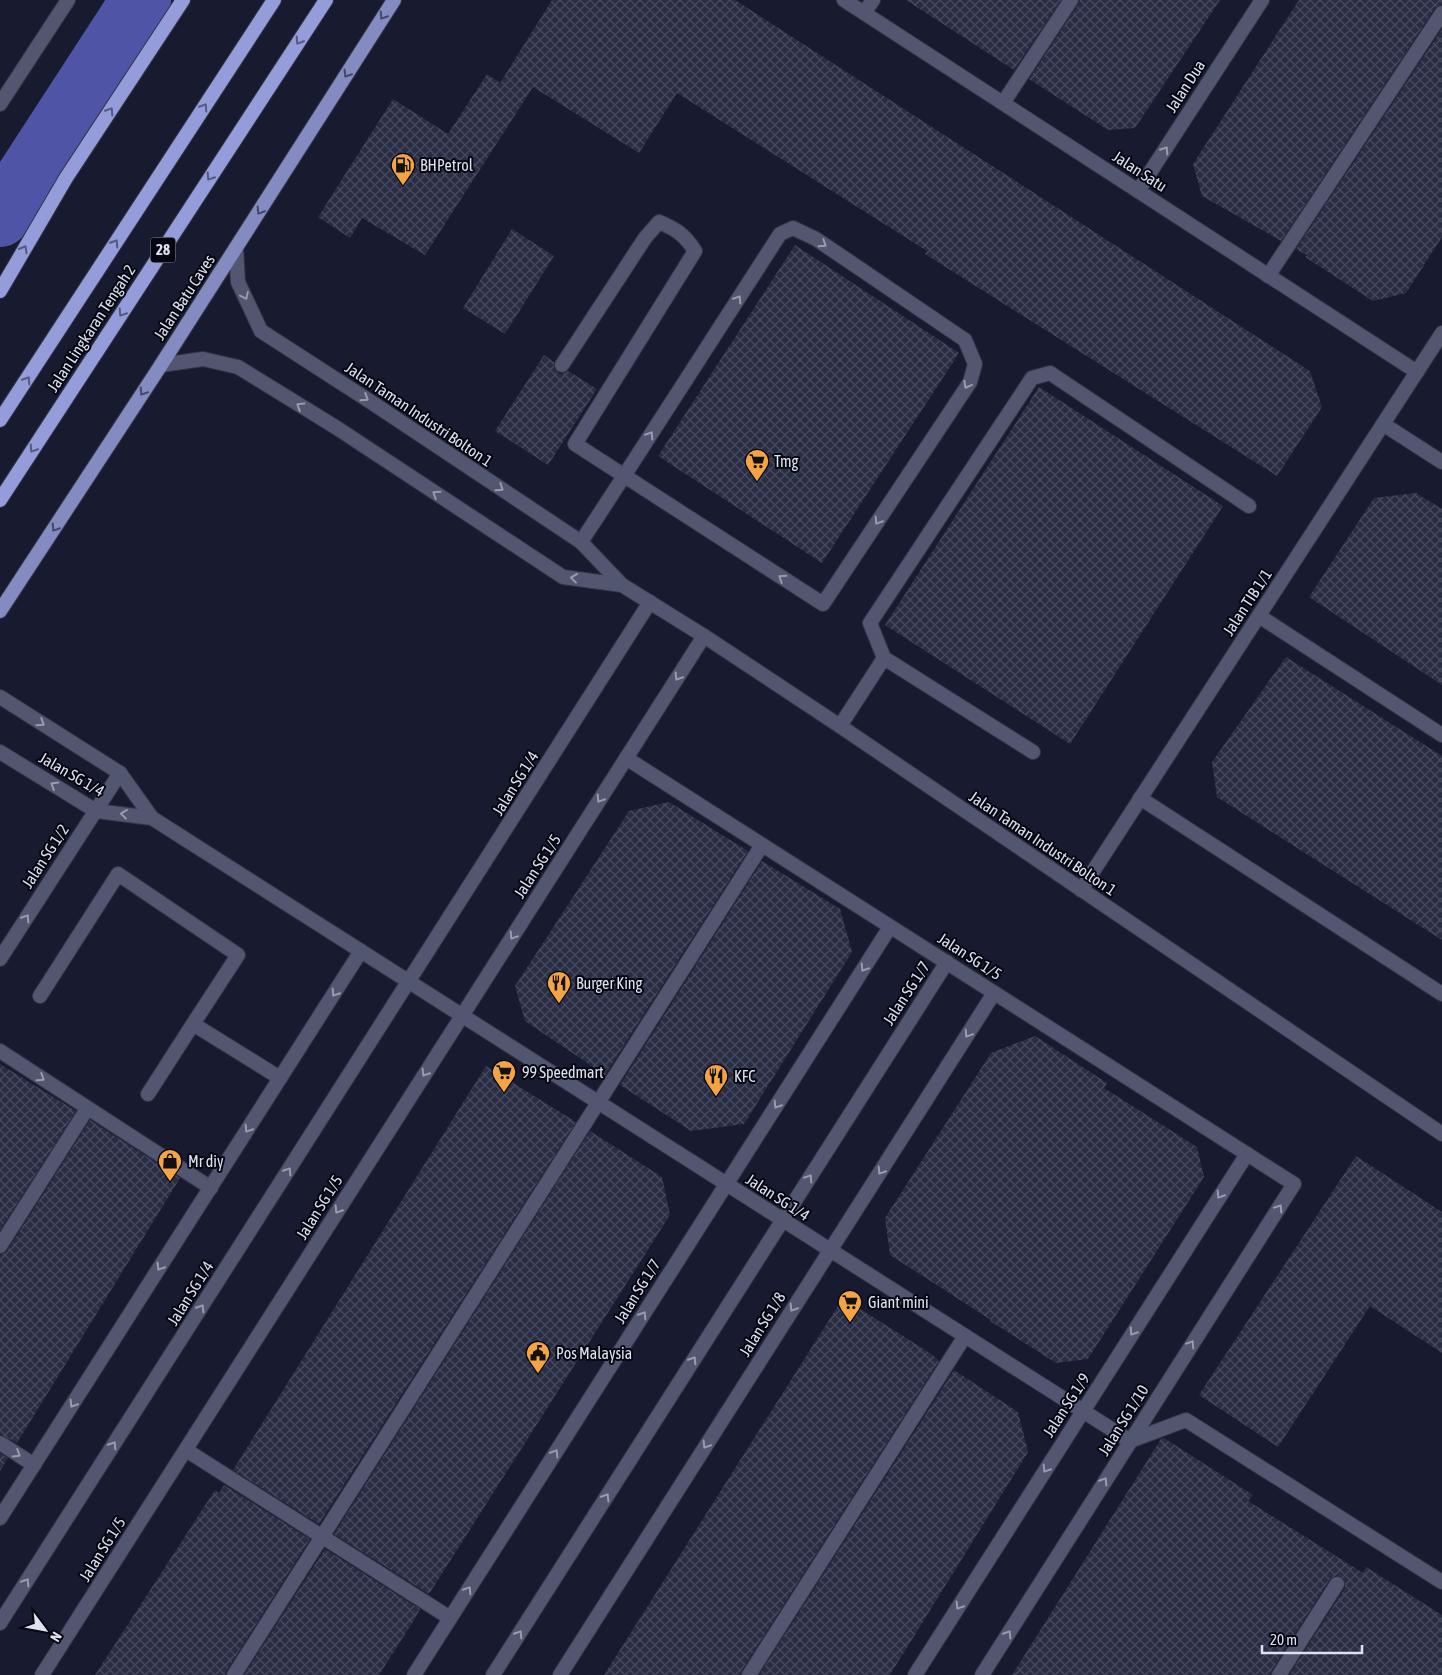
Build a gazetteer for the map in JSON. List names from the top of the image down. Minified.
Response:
{"streets":{"highway":["28","Jalan Lingkaran Tengah 2"],"main road":["Jalan Batu Caves"],"street":["Jalan Dua","Jalan Satu","Jalan Taman Industri Bolton 1","Jalan TIB 1/1","Jalan SG 1/4","Jalan SG 1/2","Jalan SG 1/5","Jalan SG 1/7","Jalan SG 1/8","Jalan SG 1/9","Jalan SG 1/10"]},"crossings":[["Jalan Dua","Jalan Satu"],["Jalan Satu","Jalan TIB 1/1"],["Jalan Batu Caves","Jalan Taman Industri Bolton 1"],["Jalan Taman Industri Bolton 1","Jalan TIB 1/1"],["Jalan Taman Industri Bolton 1","Jalan SG 1/4"],["Jalan Taman Industri Bolton 1","Jalan SG 1/5"],["Jalan SG 1/4","Jalan SG 1/2"],["Jalan SG 1/4","Jalan SG 1/5"],["Jalan SG 1/4","Jalan SG 1/7"],["Jalan SG 1/4","Jalan SG 1/8"],["Jalan SG 1/4","Jalan SG 1/9"],["Jalan SG 1/4","Jalan SG 1/10"],["Jalan SG 1/5","Jalan SG 1/7"],["Jalan SG 1/5","Jalan SG 1/8"],["Jalan SG 1/5","Jalan SG 1/9"],["Jalan SG 1/5","Jalan SG 1/10"]],"one_way":["Jalan Dua","Jalan Batu Caves","Jalan SG 1/2","Jalan SG 1/8","Jalan SG 1/9","Jalan SG 1/10"],"places":{"fuel station":["BHPetrol"],"supermarket":["Tmg","99 Speedmart","Giant mini"],"restaurant":["Burger King","KFC"],"shop":["Mr diy"],"public building":["Pos Malaysia"]},"scale_bar":"20 m","north":"bottom right"}
